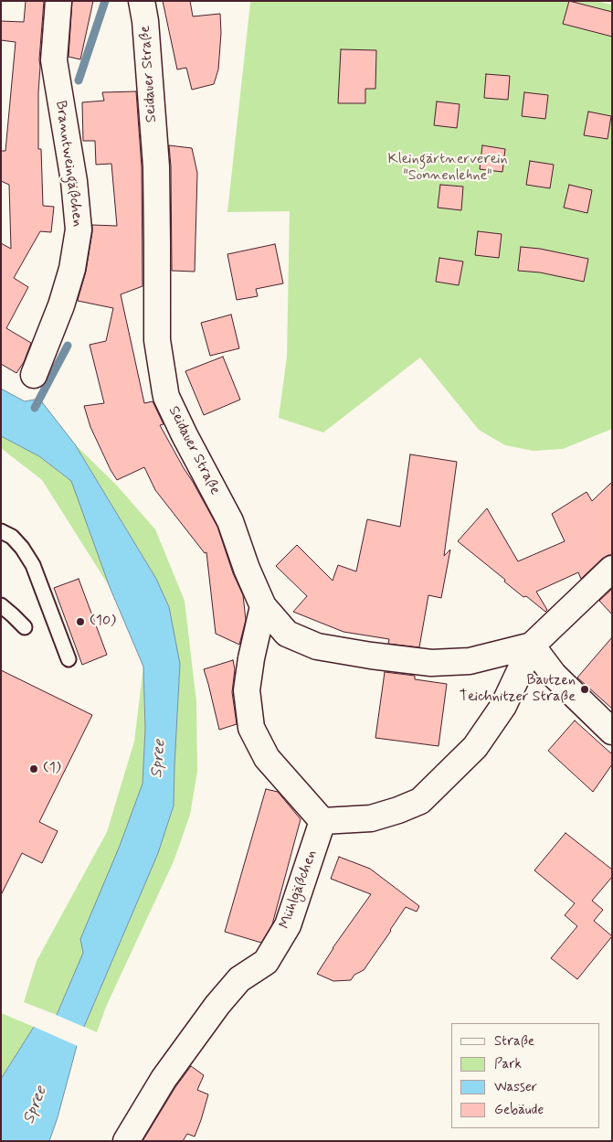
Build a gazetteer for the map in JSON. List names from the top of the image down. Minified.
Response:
{"streets":{"street":["Seidauer Straße","Branntweingäßchen","Mühlgäßchen"]},"water":["Spree"],"parks":["Kleingärtnerverein \"Sonnenlehne\""],"places":["(10)","Bautzen Teichnitzer Straße","(1)"],"legend":["Straße","Park","Wasser","Gebäude"]}
